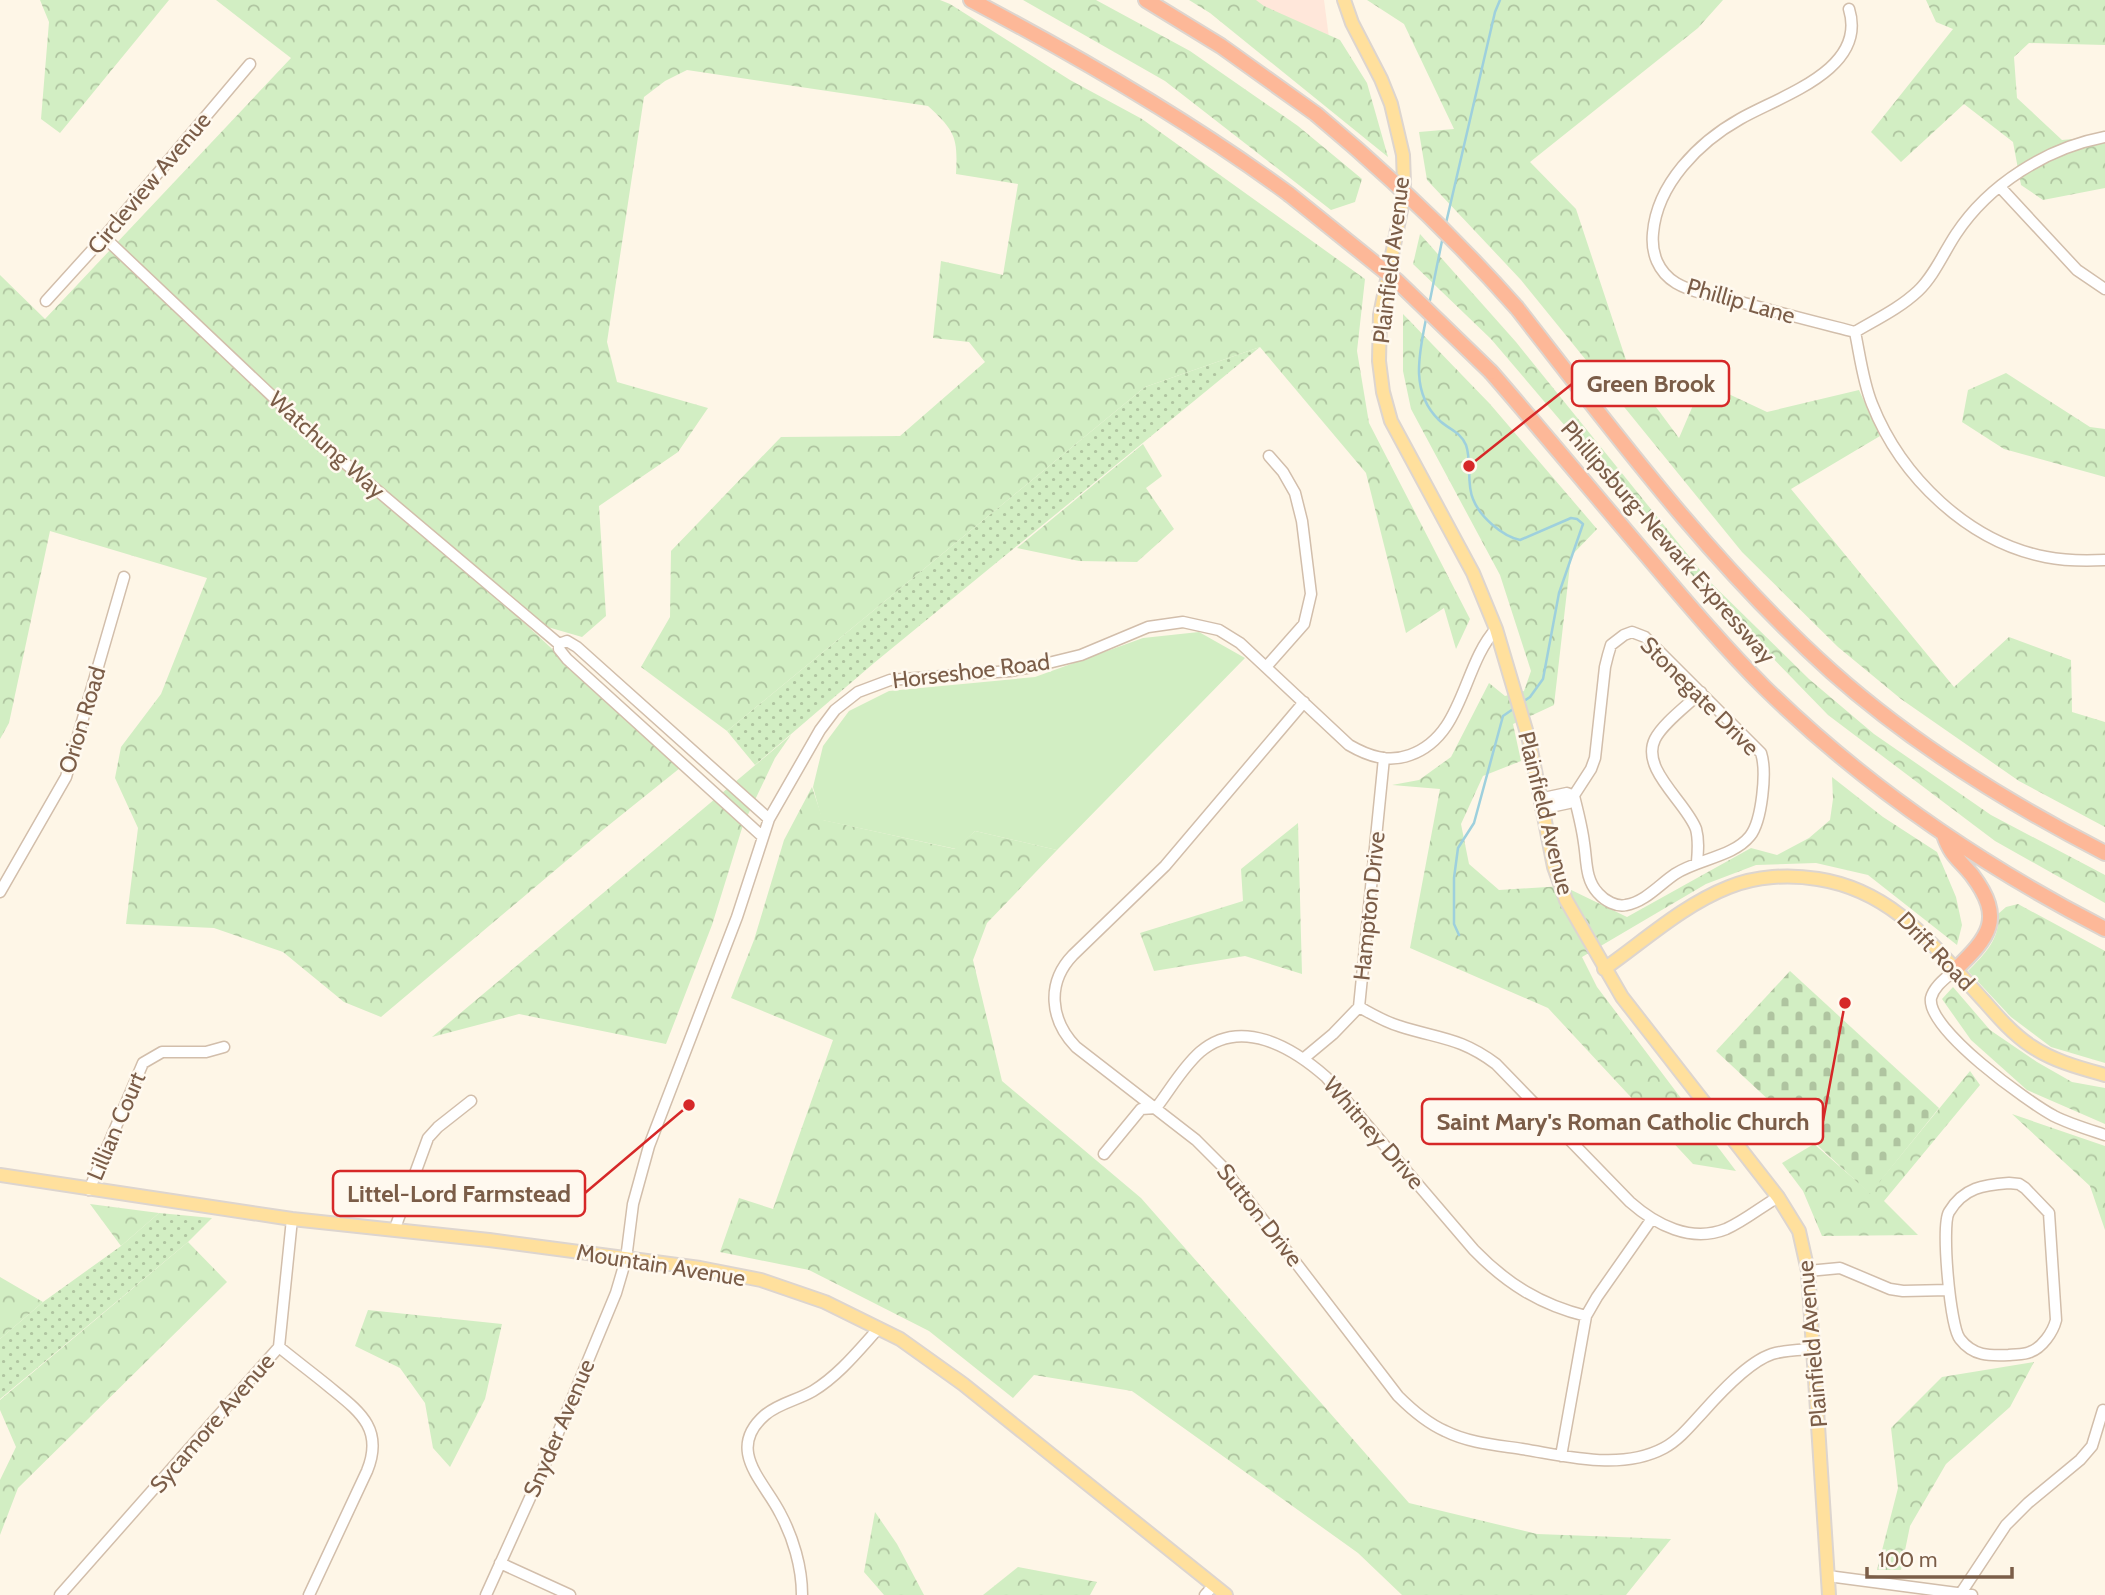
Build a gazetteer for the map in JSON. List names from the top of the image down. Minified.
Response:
{"streets":{"highway":["Phillipsburg-Newark Expressway"],"main road":["Plainfield Avenue","Drift Road","Mountain Avenue"],"street":["Circleview Avenue","Phillip Lane","Watchung Way","Horseshoe Road","Stonegate Drive","Orion Road","Hampton Drive","Lillian Court","Whitney Drive","Sutton Drive","Sycamore Avenue","Snyder Avenue"]},"crossings":[["Circleview Avenue","Watchung Way"],["Plainfield Avenue","Hampton Drive"],["Plainfield Avenue","Drift Road"],["Plainfield Avenue","Sutton Drive"],["Watchung Way","Horseshoe Road"],["Horseshoe Road","Hampton Drive"],["Horseshoe Road","Sutton Drive"],["Horseshoe Road","Mountain Avenue"],["Horseshoe Road","Snyder Avenue"],["Lillian Court","Mountain Avenue"],["Whitney Drive","Sutton Drive"],["Mountain Avenue","Sycamore Avenue"],["Mountain Avenue","Snyder Avenue"]],"places":["Green Brook","Saint Mary's Roman Catholic Church","Littel-Lord Farmstead"],"scale_bar":"100 m"}
